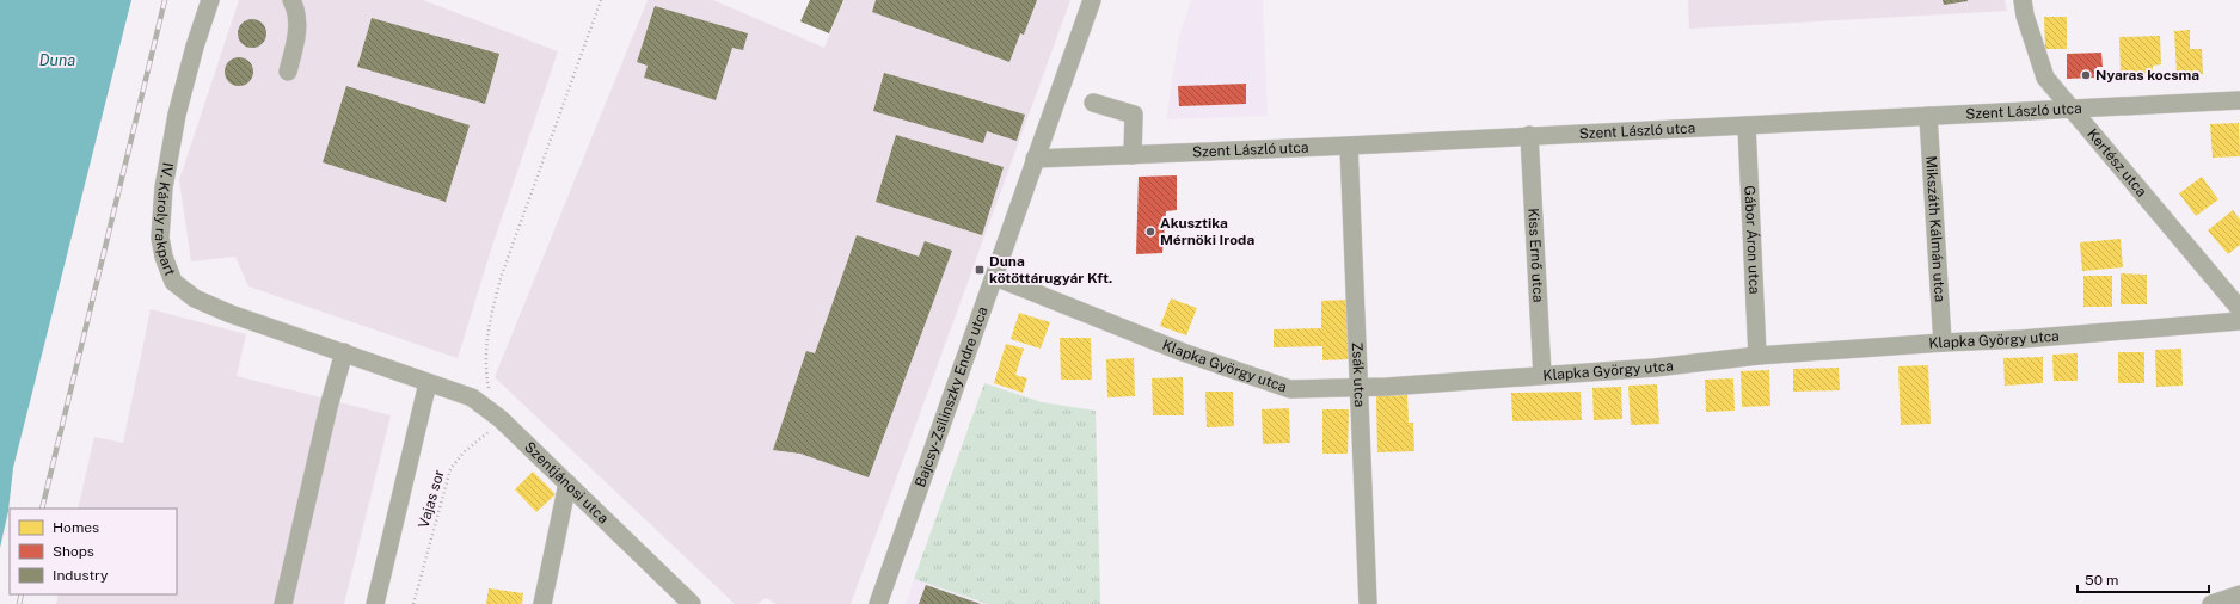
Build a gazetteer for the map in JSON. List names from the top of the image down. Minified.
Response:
{"streets":{"street":["Szent László utca","Kertész utca","IV. Károly rakpart","Mikszáth Kálmán utca","Gábor Áron utca","Kiss Ernő utca","Klapka György utca","Zsák utca","Bajcsy-Zsilinszky Endre utca","Szentjánosi utca"],"path":["Vajas sor"]},"crossings":[["Szent László utca","Kertész utca"],["Szent László utca","Mikszáth Kálmán utca"],["Szent László utca","Gábor Áron utca"],["Szent László utca","Kiss Ernő utca"],["Szent László utca","Zsák utca"],["Szent László utca","Bajcsy-Zsilinszky Endre utca"],["IV. Károly rakpart","Szentjánosi utca"],["Mikszáth Kálmán utca","Klapka György utca"],["Gábor Áron utca","Klapka György utca"],["Kiss Ernő utca","Klapka György utca"],["Klapka György utca","Zsák utca"],["Klapka György utca","Bajcsy-Zsilinszky Endre utca"],["Szentjánosi utca","Vajas sor"]],"water":["Duna"],"places":{"other":["Nyaras kocsma","Akusztika Mérnöki Iroda"],"transit":["Duna kötöttárugyár Kft."]},"legend":["Homes","Shops","Industry"],"scale_bar":"50 m"}
